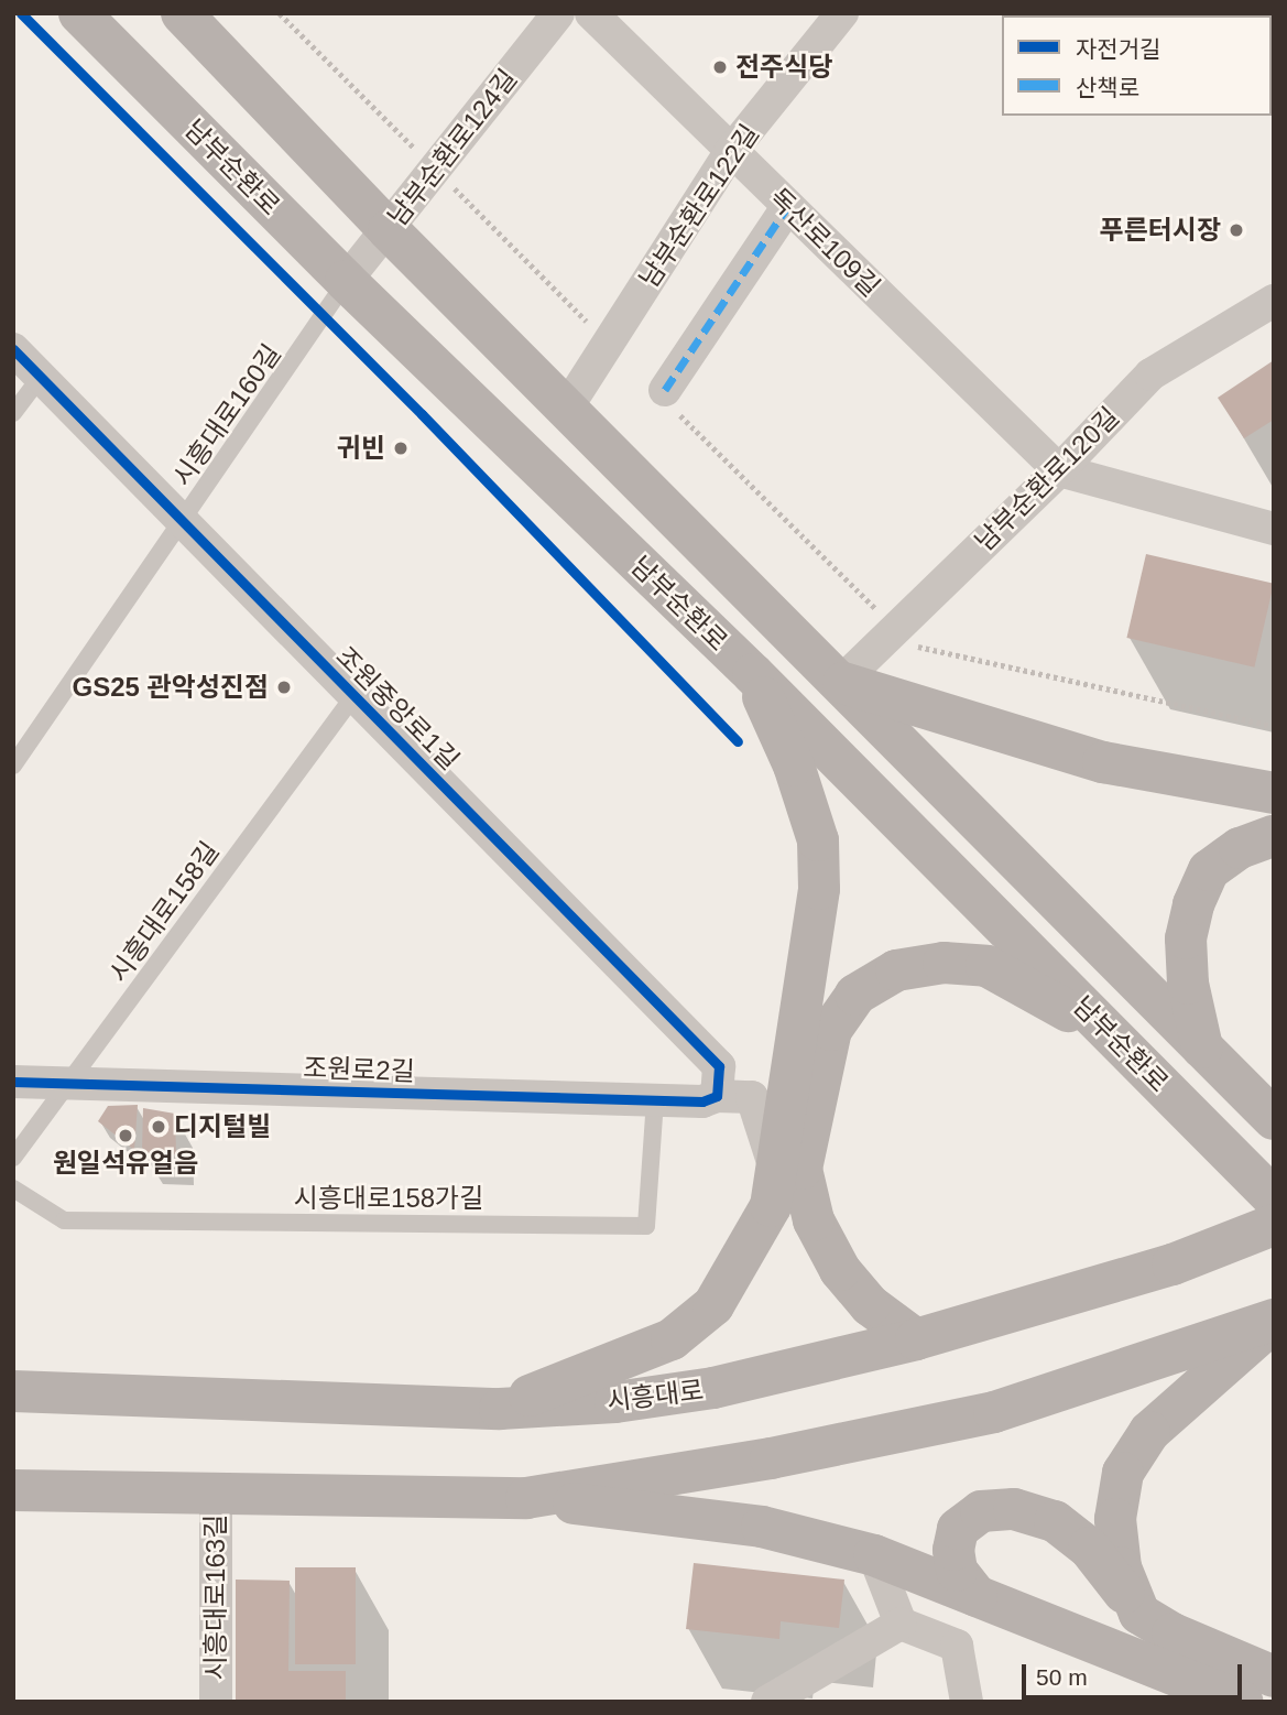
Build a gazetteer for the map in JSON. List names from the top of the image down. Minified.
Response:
{"streets":{"main road":["남부순환로","시흥대로"],"street":["남부순환로124길","남부순환로122길","독산로109길","남부순환로120길","조원중앙로1길","조원로2길","시흥대로163길"],"lane":["시흥대로160길","시흥대로158길","시흥대로158가길"]},"crossings":[["남부순환로124길","남부순환로"],["남부순환로124길","시흥대로160길"],["남부순환로","남부순환로122길"],["남부순환로","시흥대로160길"],["남부순환로","남부순환로120길"],["남부순환로122길","독산로109길"],["독산로109길","남부순환로120길"],["시흥대로160길","조원중앙로1길"],["조원중앙로1길","시흥대로158길"],["조원중앙로1길","조원로2길"],["시흥대로158길","조원로2길"],["조원로2길","시흥대로158가길"]],"places":["전주식당","푸른터시장","귀빈","GS25 관악성진점","디지털빌","원일석유얼음"],"legend":["자전거길","산책로"],"scale_bar":"50 m"}
